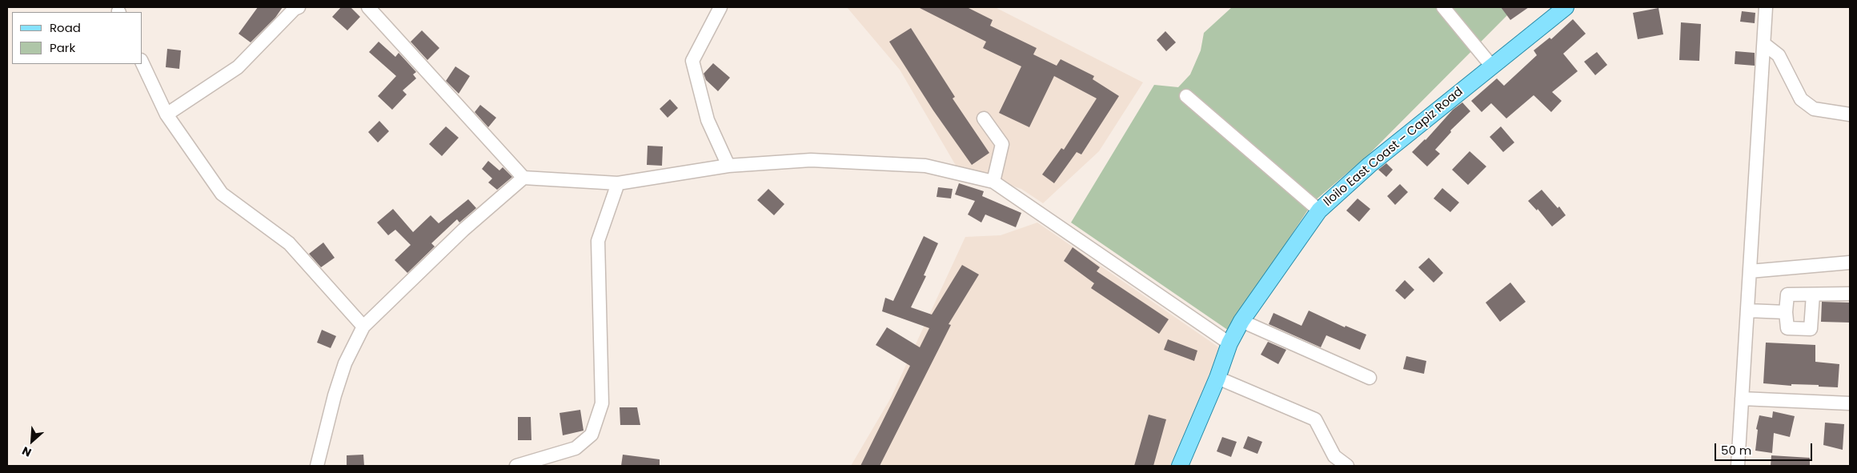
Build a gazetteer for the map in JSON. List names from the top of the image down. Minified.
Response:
{"streets":{"main road":["Iloilo East Coast – Capiz Road"]},"legend":["Road","Park"],"scale_bar":"50 m","north":"bottom left"}
